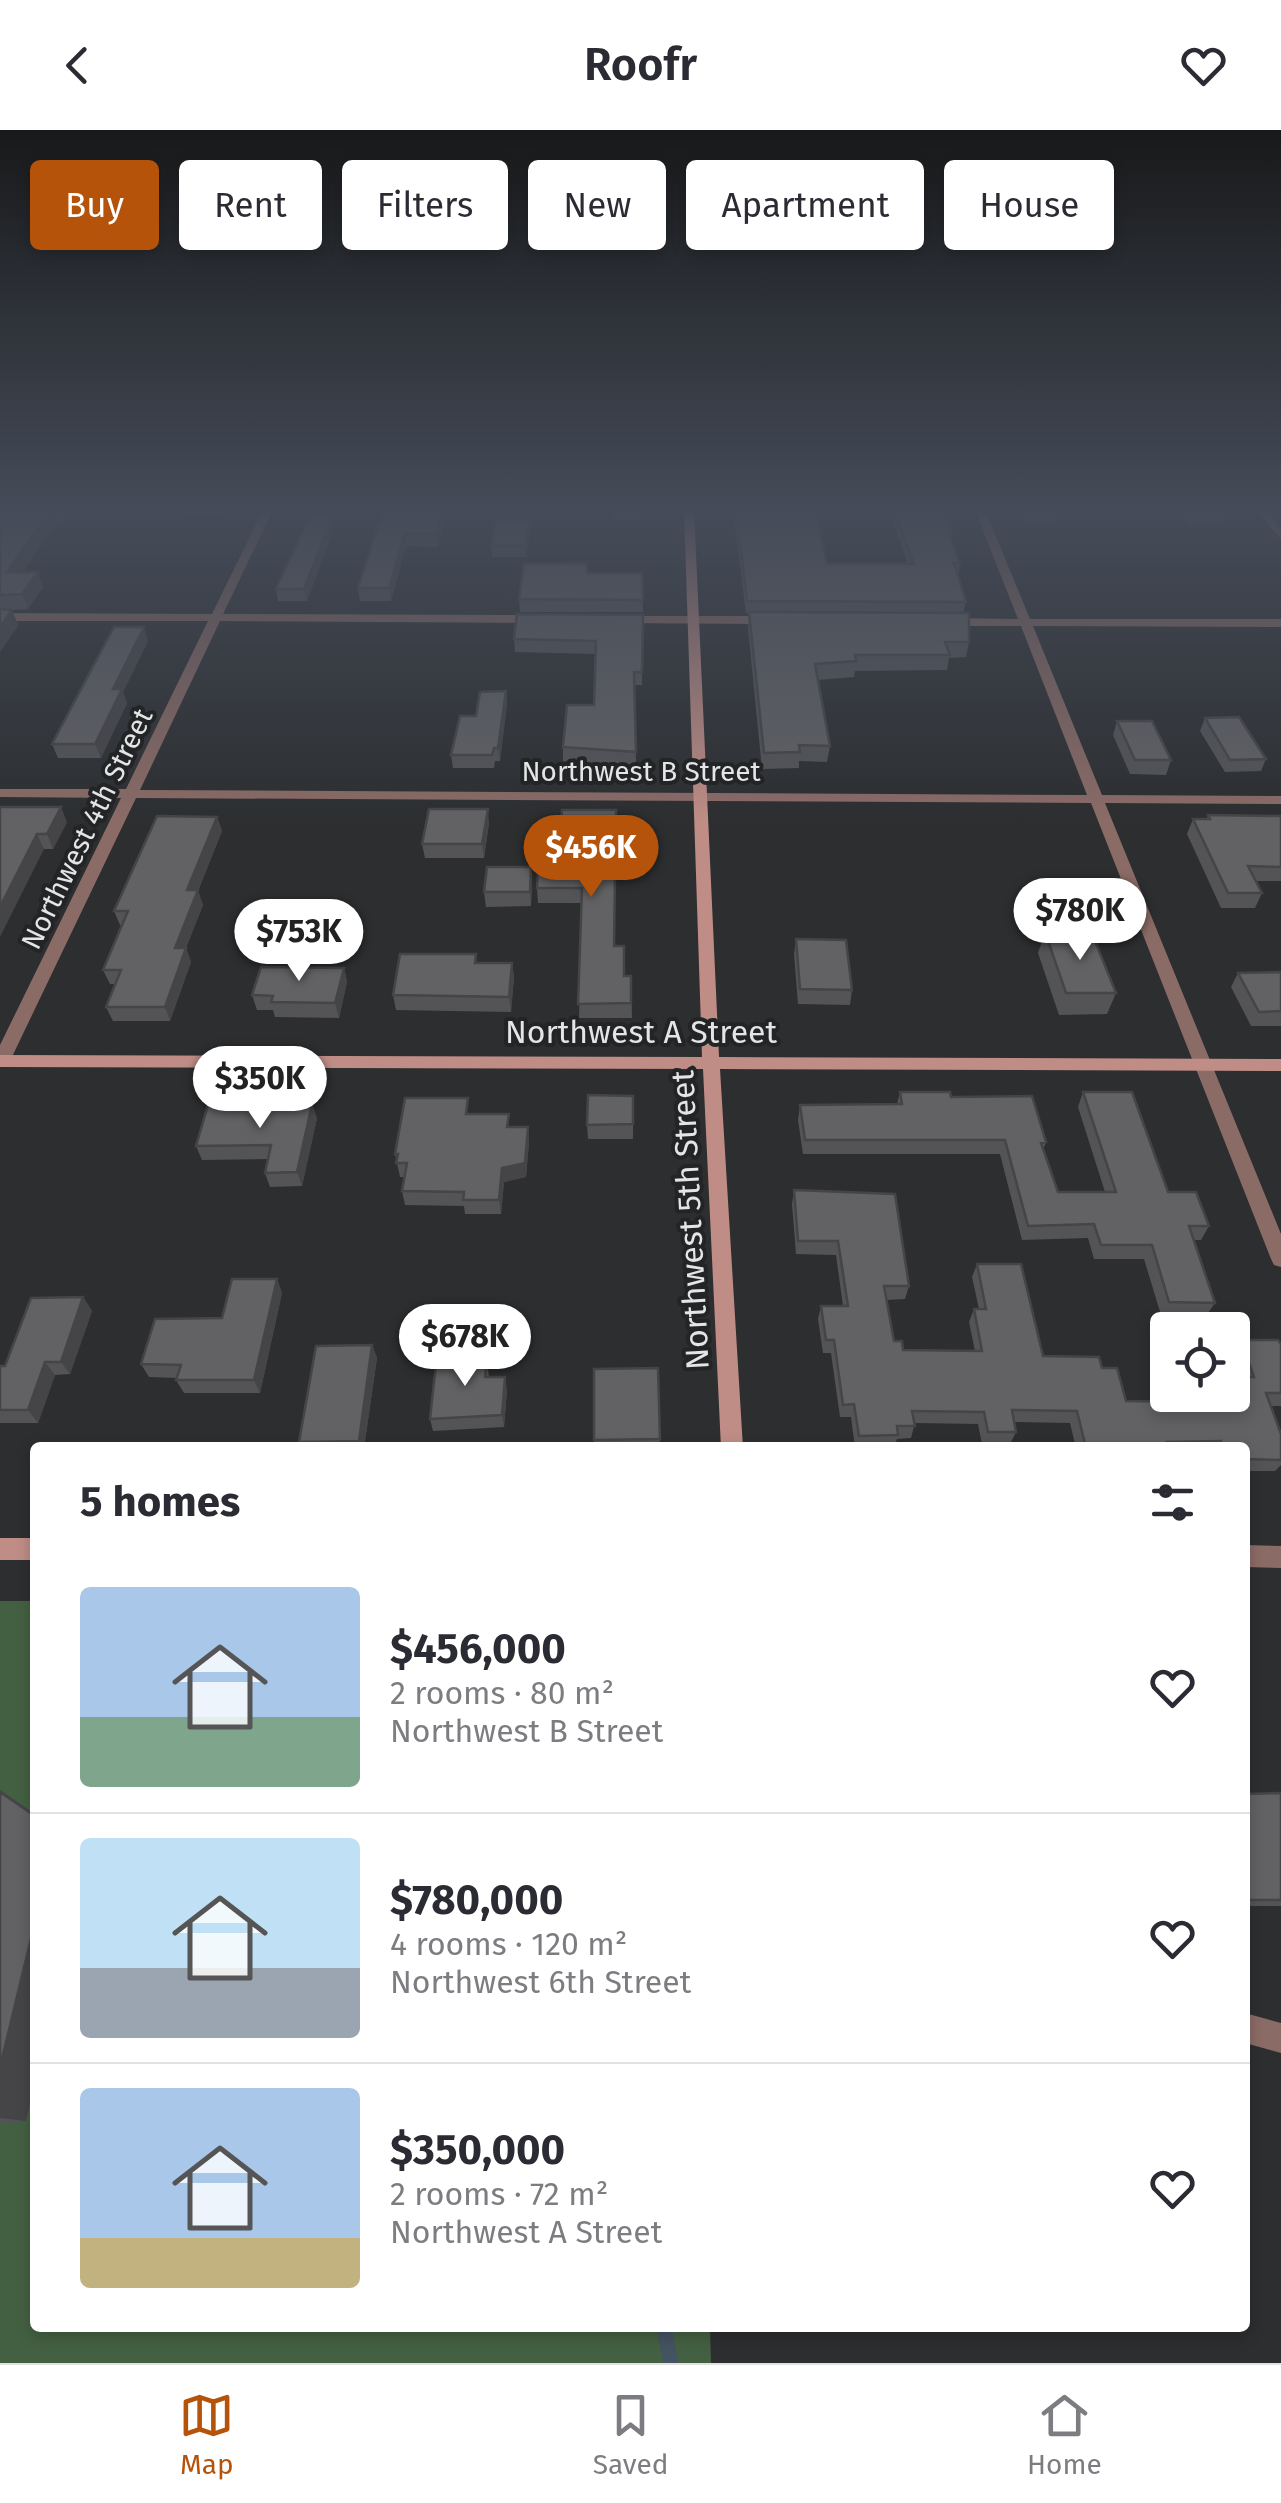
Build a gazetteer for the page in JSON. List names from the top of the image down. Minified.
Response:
{"streets":{"street":["Northwest B Street","Northwest 4th Street","Northwest A Street","Northwest 5th Street"]},"crossings":[["Northwest B Street","Northwest 4th Street"],["Northwest B Street","Northwest 5th Street"],["Northwest 4th Street","Northwest A Street"],["Northwest A Street","Northwest 5th Street"]],"page":{"header":"Roofr","chip":["Buy","Rent","Filters","New","Apartment","House"],"price":["$456K","$780K","$753K","$350K","$678K"],"heading":"5 homes","list":[{"name":"$456,000","note":"2 rooms · 80 m² · Northwest B Street"},{"name":"$780,000","note":"4 rooms · 120 m² · Northwest 6th Street"},{"name":"$350,000","note":"2 rooms · 72 m² · Northwest A Street"}],"tabs":["Map","Saved","Home"]}}
